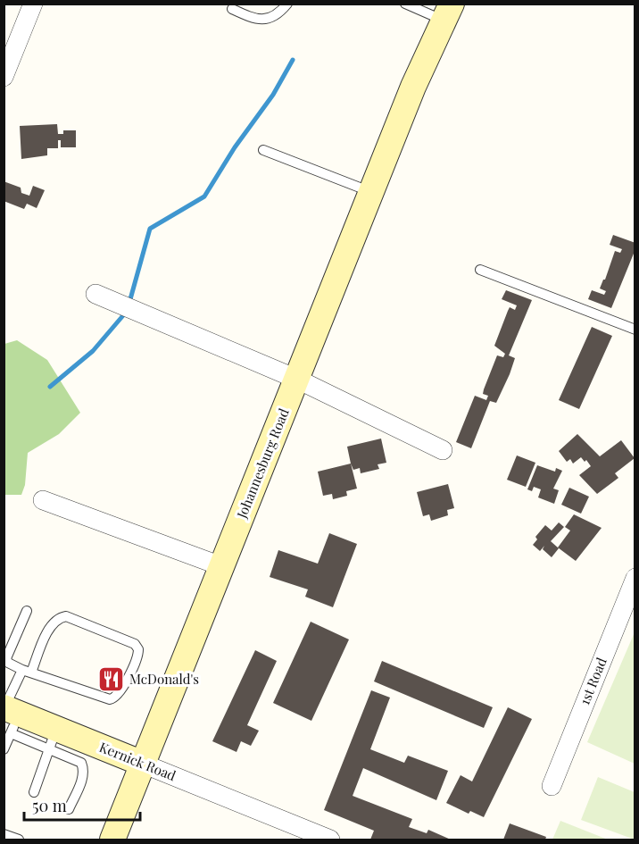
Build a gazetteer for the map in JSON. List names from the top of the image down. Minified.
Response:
{"streets":{"main road":["Johannesburg Road","Kernick Road"],"street":["1st Road"]},"crossings":[["Johannesburg Road","Kernick Road"]],"places":{"restaurant":["McDonald's"]},"scale_bar":"50 m"}
